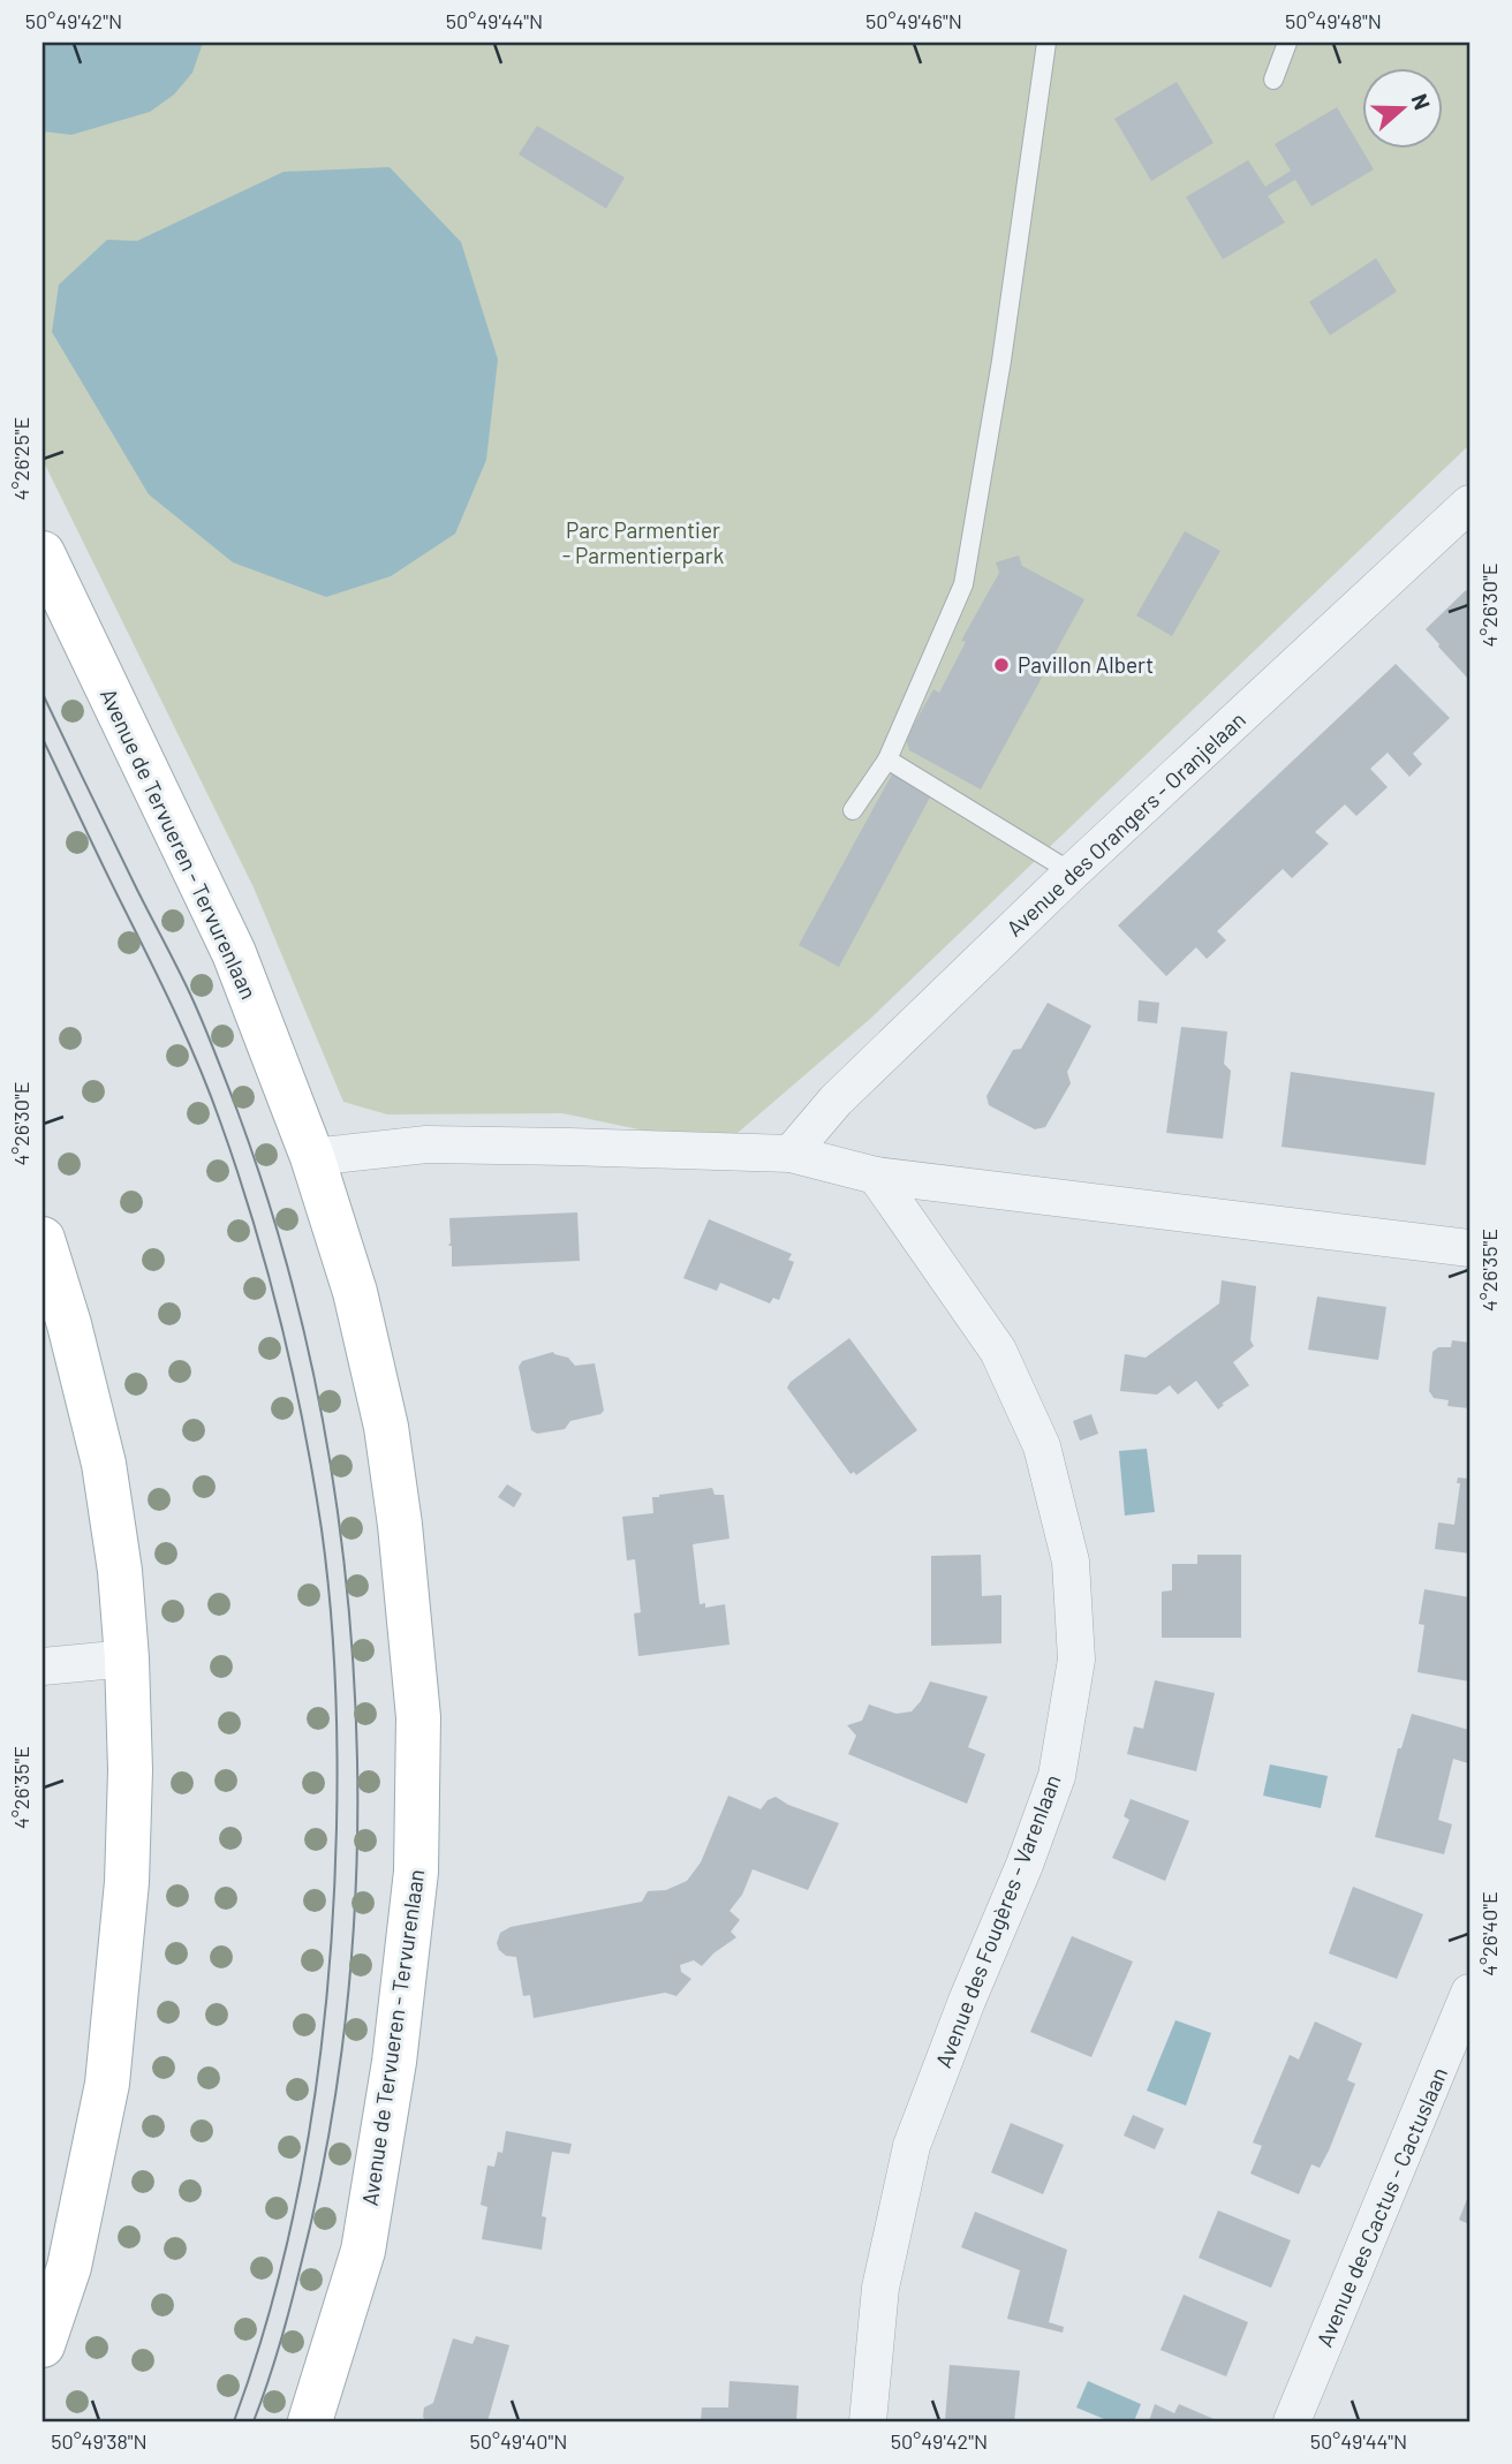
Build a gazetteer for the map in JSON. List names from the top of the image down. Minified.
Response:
{"streets":{"main road":["Avenue de Tervueren - Tervurenlaan"],"street":["Avenue des Orangers - Oranjelaan","Avenue des Fougères - Varenlaan","Avenue des Cactus - Cactuslaan"]},"parks":["Parc Parmentier - Parmentierpark"],"places":["Pavillon Albert"],"north":"right","coordinates":["50°49'42\"N","50°49'44\"N","50°49'46\"N","50°49'48\"N","4°26'25\"E","4°26'30\"E","4°26'35\"E","4°26'40\"E","50°49'38\"N","50°49'40\"N"]}
